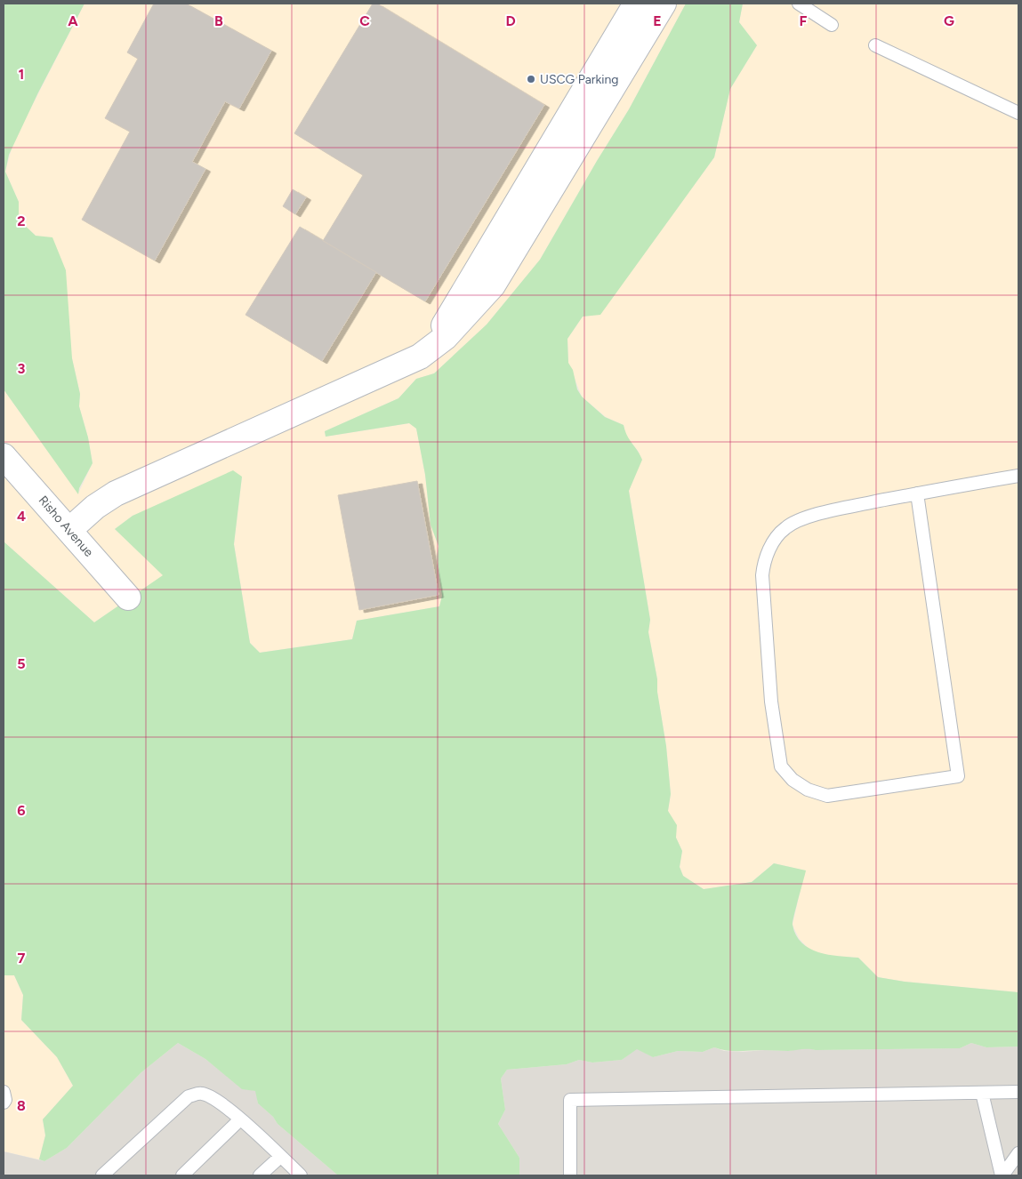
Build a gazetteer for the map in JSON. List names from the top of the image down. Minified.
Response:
{"streets":{"street":["Risho Avenue"]},"places":["USCG Parking"],"grid":{"columns":["A","B","C","D","E","F","G"],"rows":["1","2","3","4","5","6","7","8"]}}
